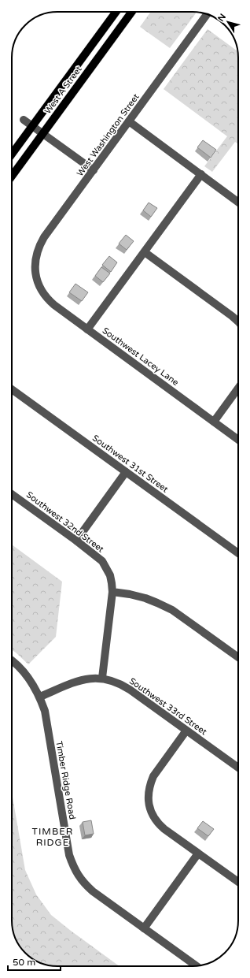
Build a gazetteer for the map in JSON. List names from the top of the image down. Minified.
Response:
{"streets":{"main road":["West A Street"],"street":["West Washington Street","Southwest Lacey Lane","Southwest 31st Street","Southwest 32nd Street","Southwest 33rd Street","Timber Ridge Road"]},"crossings":[["West Washington Street","Southwest Lacey Lane"],["Southwest 32nd Street","Southwest 33rd Street"],["Southwest 33rd Street","Timber Ridge Road"]],"districts":["TIMBER RIDGE"],"scale_bar":"50 m","north":"top left"}
